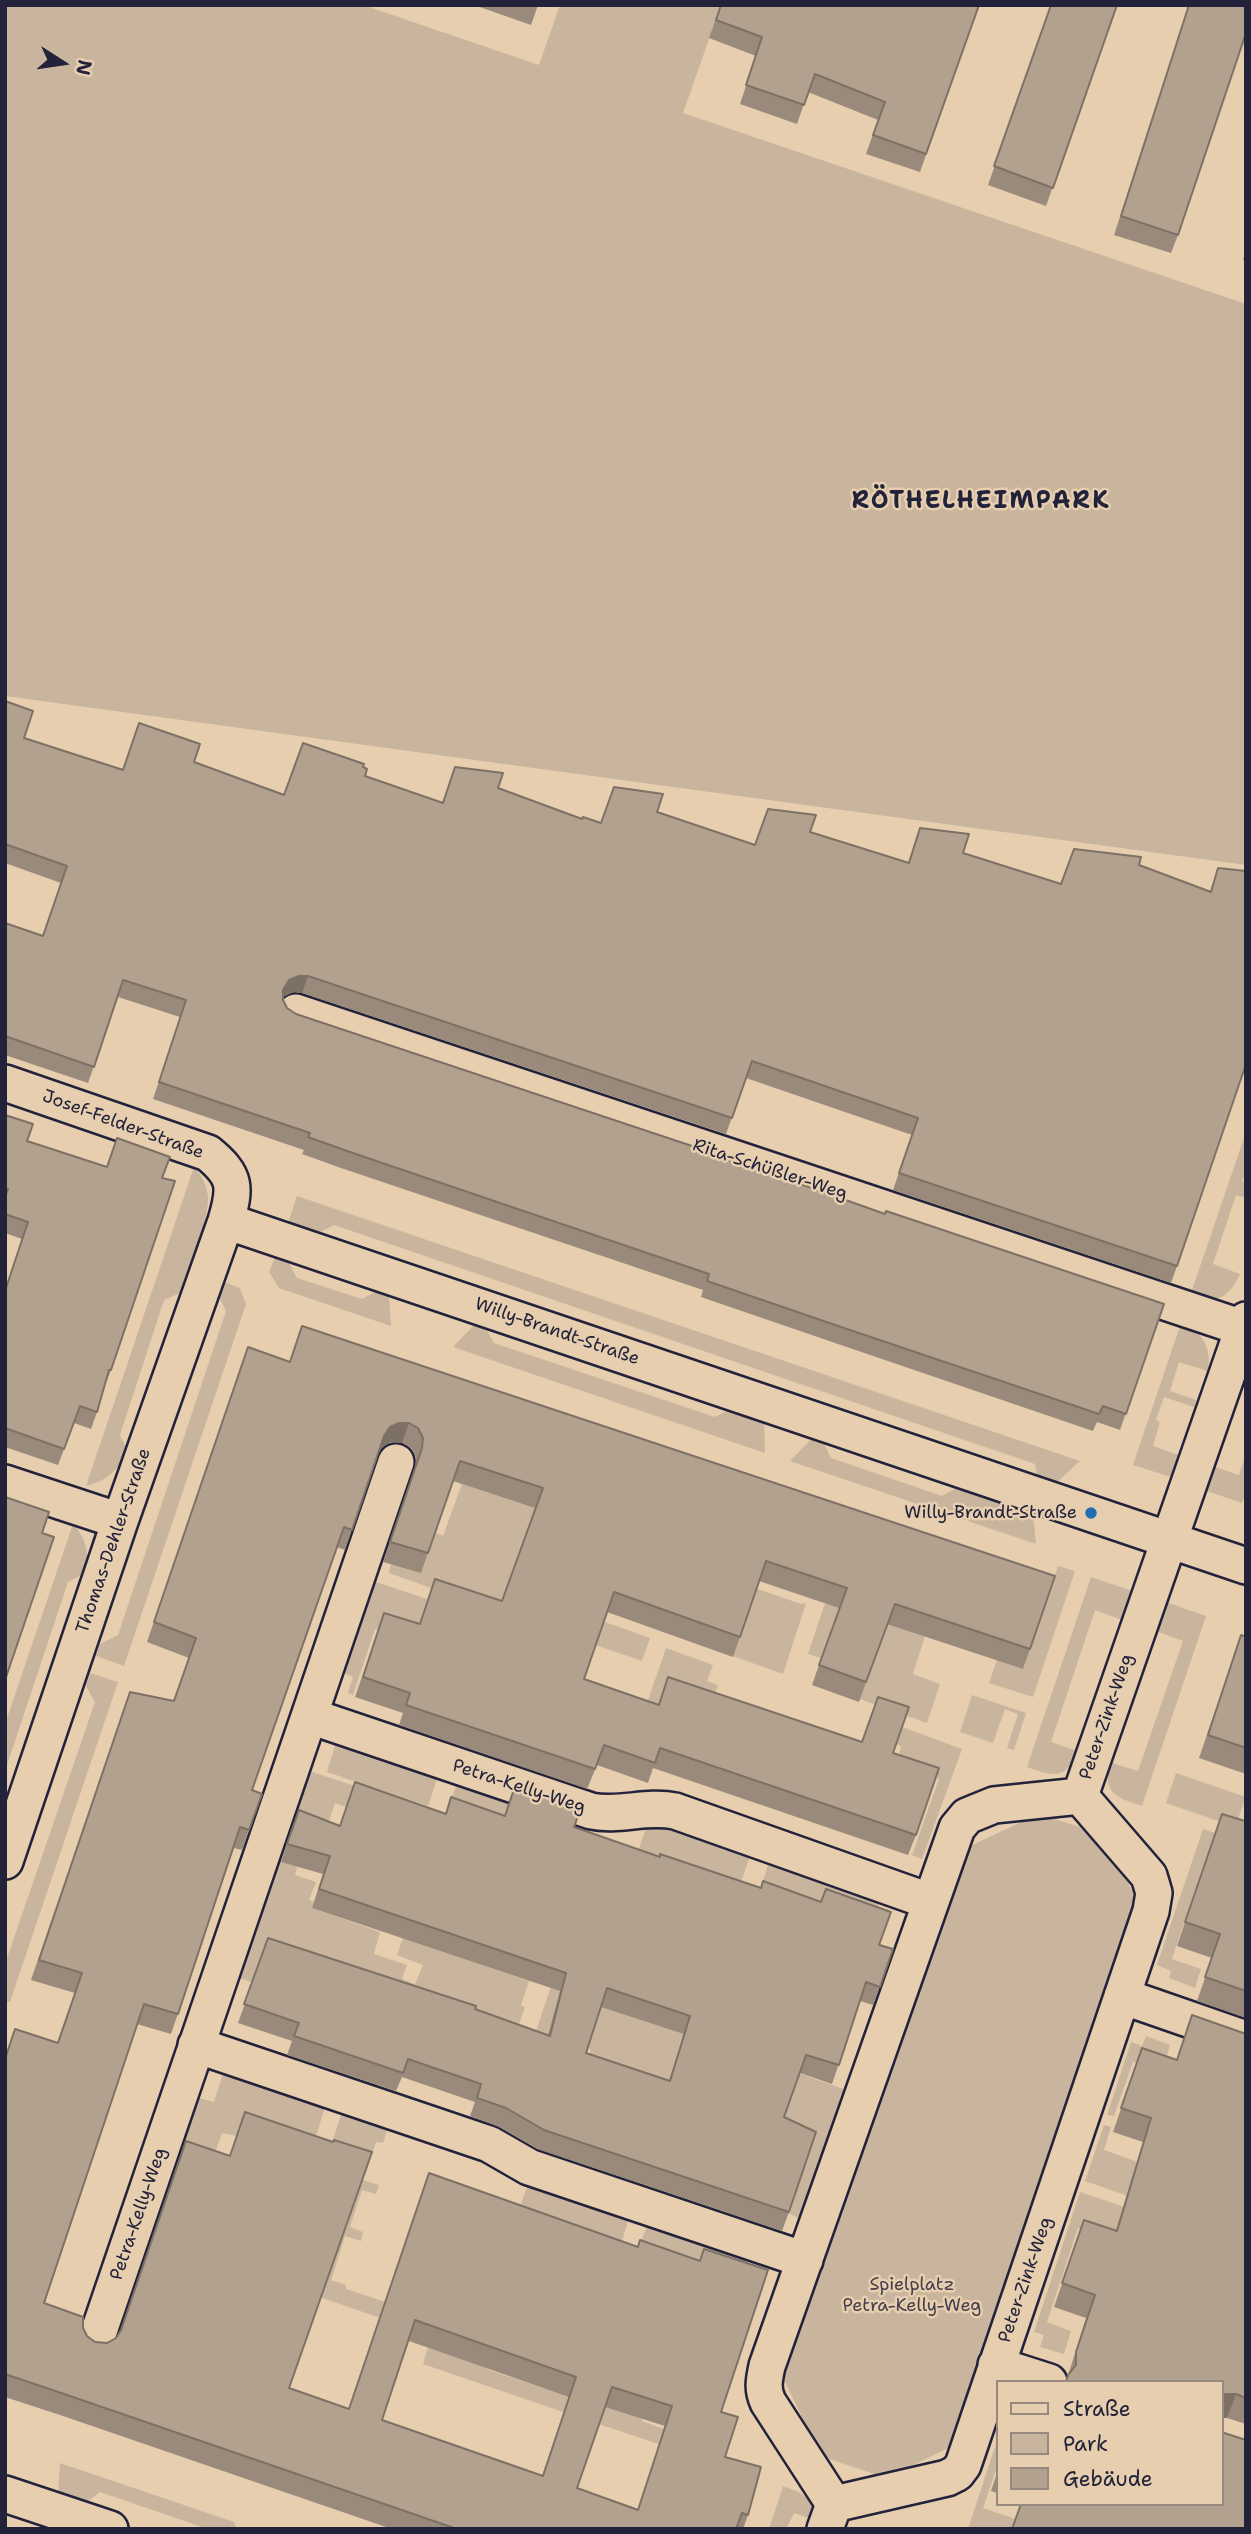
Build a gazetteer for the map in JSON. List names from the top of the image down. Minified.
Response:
{"streets":{"street":["Josef-Felder-Straße","Rita-Schüßler-Weg","Willy-Brandt-Straße","Thomas-Dehler-Straße","Peter-Zink-Weg","Petra-Kelly-Weg"]},"crossings":[["Josef-Felder-Straße","Willy-Brandt-Straße"],["Josef-Felder-Straße","Thomas-Dehler-Straße"],["Rita-Schüßler-Weg","Willy-Brandt-Straße"],["Rita-Schüßler-Weg","Peter-Zink-Weg"],["Willy-Brandt-Straße","Thomas-Dehler-Straße"],["Willy-Brandt-Straße","Peter-Zink-Weg"]],"districts":["RÖTHELHEIMPARK"],"parks":["Spielplatz Petra-Kelly-Weg"],"places":["Willy-Brandt-Straße"],"legend":["Straße","Park","Gebäude"],"north":"right"}
